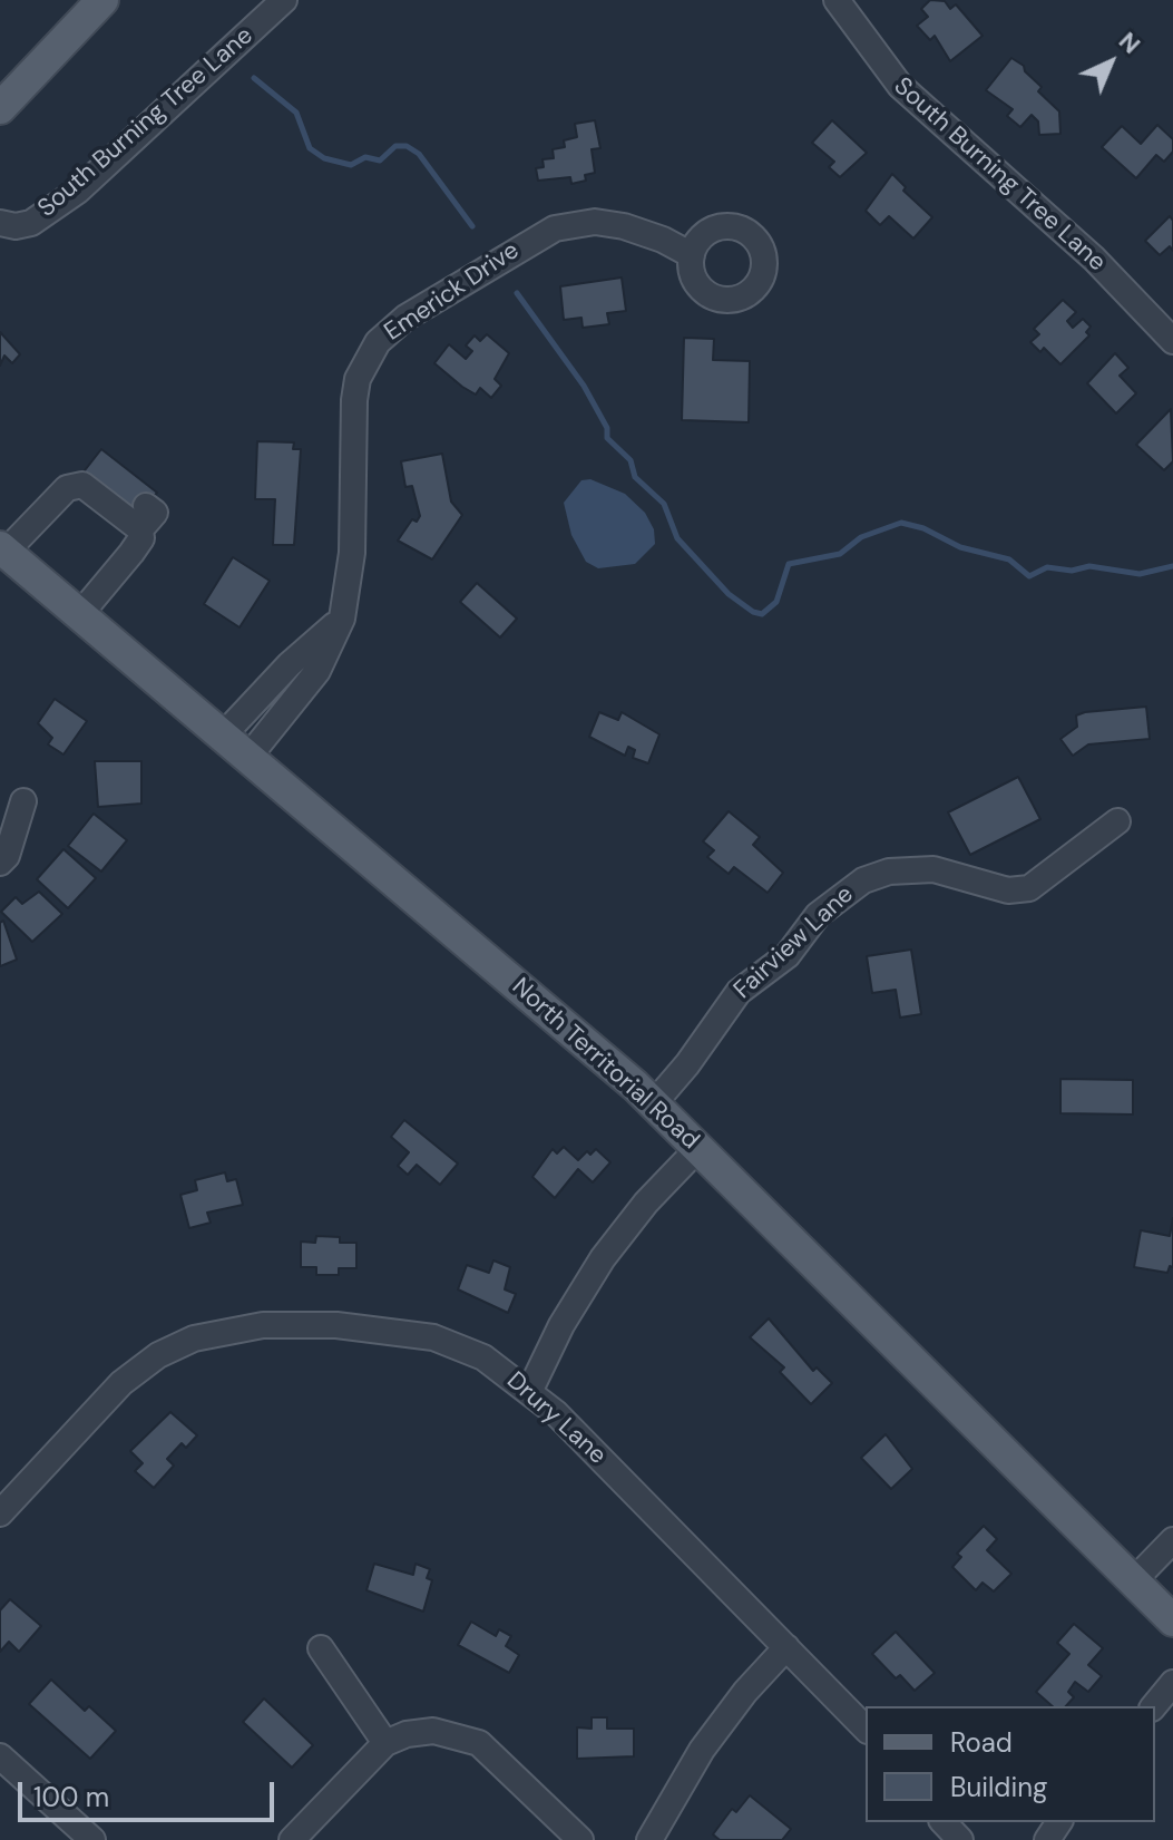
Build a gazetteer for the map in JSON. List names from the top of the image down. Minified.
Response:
{"streets":{"main road":["North Territorial Road"],"street":["South Burning Tree Lane","Emerick Drive","Fairview Lane","Drury Lane"]},"crossings":[["Emerick Drive","North Territorial Road"],["Fairview Lane","North Territorial Road"]],"legend":["Road","Building"],"scale_bar":"100 m","north":"top right"}
